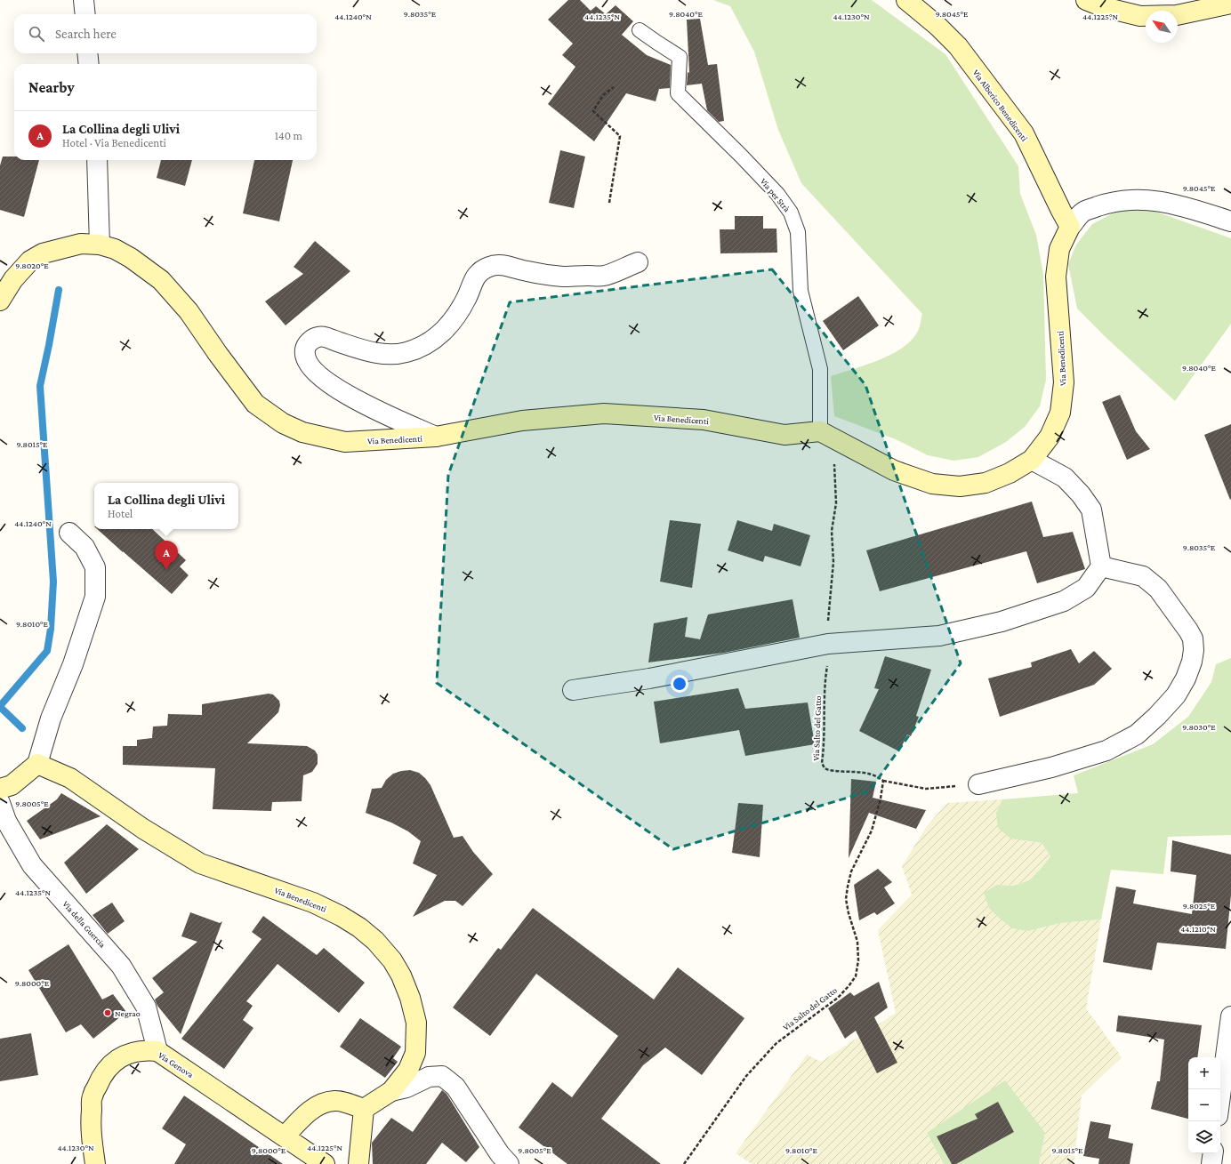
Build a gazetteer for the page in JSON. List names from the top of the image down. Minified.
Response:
{"streets":{"street":["Via Alberico Benedicenti","Via Benedicenti","Via della Guercia","Via Genova"],"lane":["Via per Strà"],"path":["Via Salto del Gatto"]},"crossings":[["Via Alberico Benedicenti","Via Benedicenti"],["Via per Strà","Via Benedicenti"],["Via della Guercia","Via Genova"]],"places":["Negrao"],"north":"top left","page":{"search":"Search here","heading":"Nearby","list":[{"mark":"A","name":"La Collina degli Ulivi","note":"Hotel · Via Benedicenti","value":"140 m"}],"popup":["La Collina degli Ulivi","Hotel"],"pins":"A","map_buttons":["+","−"]},"coordinates":["9.8035°E","9.8045°E","9.8040°E","44.1240°N","44.1235°N","44.1230°N","44.1225°N","9.8020°E","9.8015°E","9.8010°E","9.8030°E","9.8005°E","9.8025°E","44.1210°N","9.8000°E"]}
